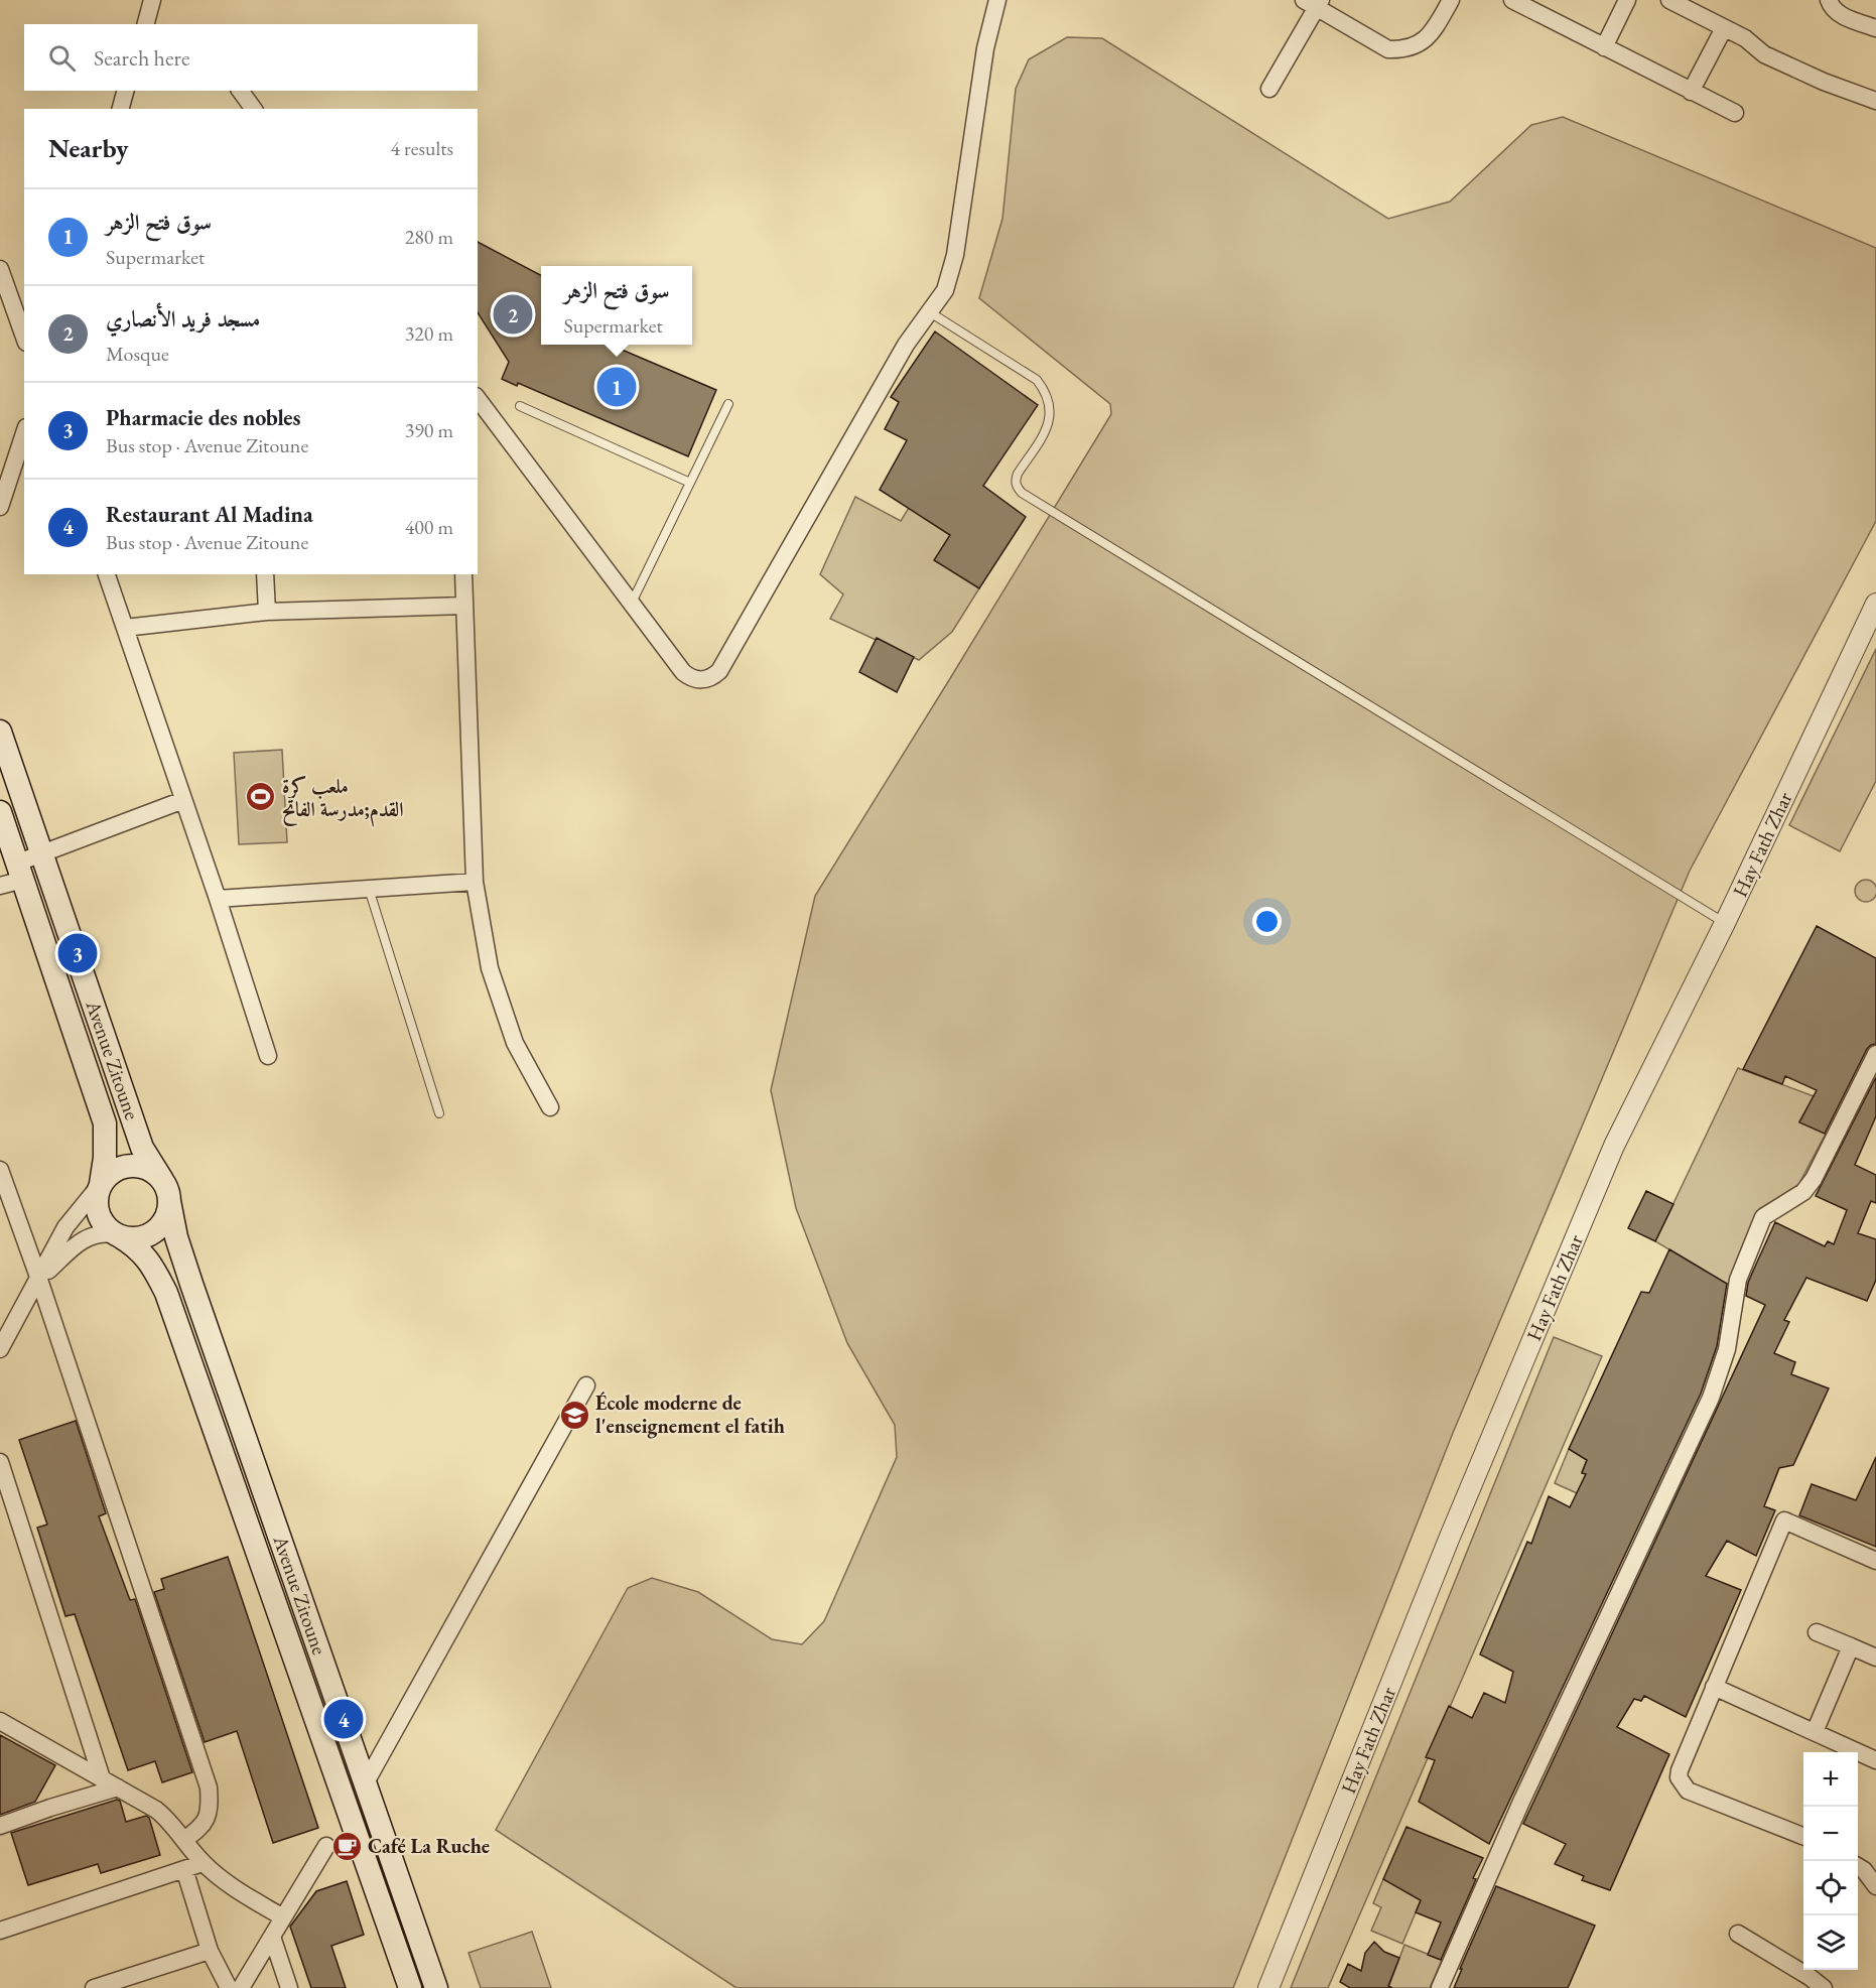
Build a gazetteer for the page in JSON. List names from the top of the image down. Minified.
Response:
{"streets":{"main road":["Avenue Zitoune"],"street":["Hay Fath Zhar"]},"places":{"sports":["ملعب كرة القدم;مدرسة الفاتح"],"school or university":["École moderne de l'enseignement el fatih"],"cafe":["Café La Ruche"]},"page":{"search":"Search here","heading":["Nearby","4 results"],"list":[{"mark":"1","name":"سوق فتح الزهر","note":"Supermarket","value":"280 m"},{"mark":"2","name":"مسجد فريد الأنصاري","note":"Mosque","value":"320 m"},{"mark":"3","name":"Pharmacie des nobles","note":"Bus stop · Avenue Zitoune","value":"390 m"},{"mark":"4","name":"Restaurant Al Madina","note":"Bus stop · Avenue Zitoune","value":"400 m"}],"popup":["سوق فتح الزهر","Supermarket"],"pins":["2","1","3","4"],"map_buttons":["+","−"]}}
